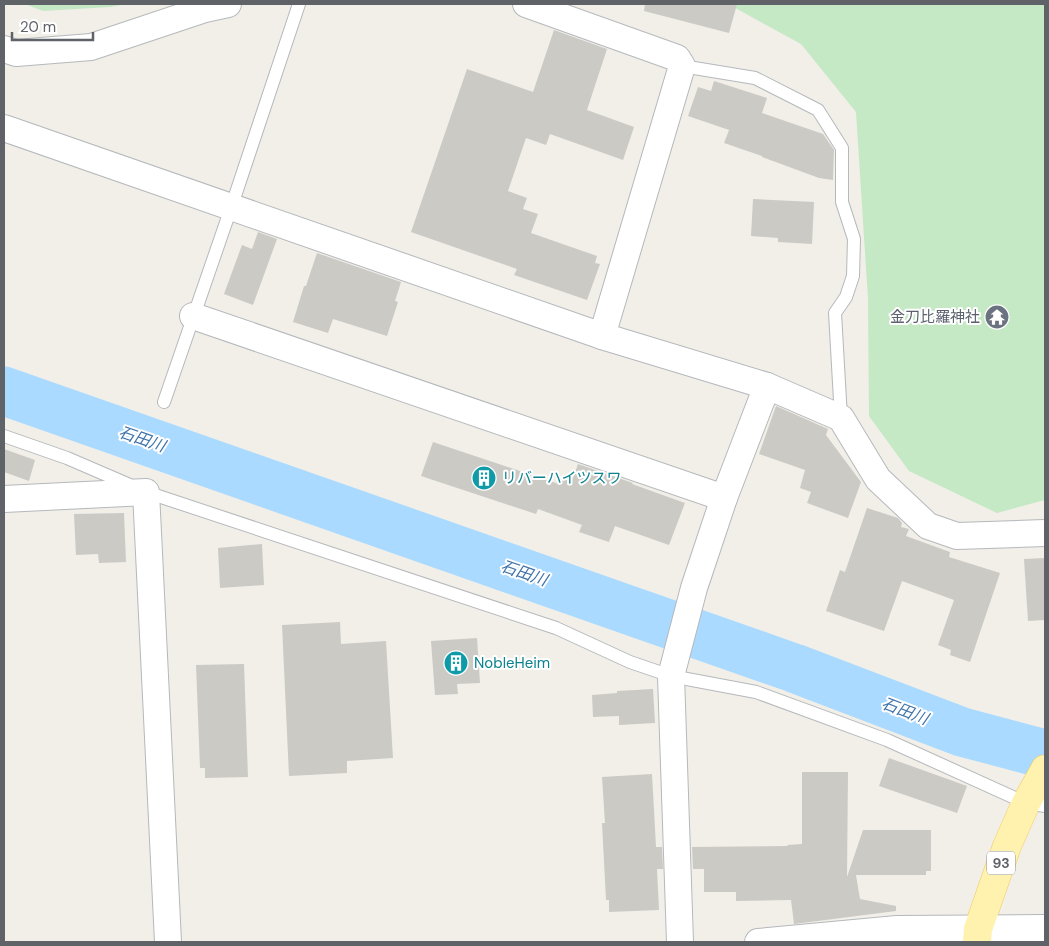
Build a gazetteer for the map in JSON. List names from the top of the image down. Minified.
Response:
{"streets":{"main road":["93"]},"water":["石田川"],"places":{"temple":["金刀比羅神社"],"building":["リバーハイツスワ","NobleHeim"]},"scale_bar":"20 m"}
